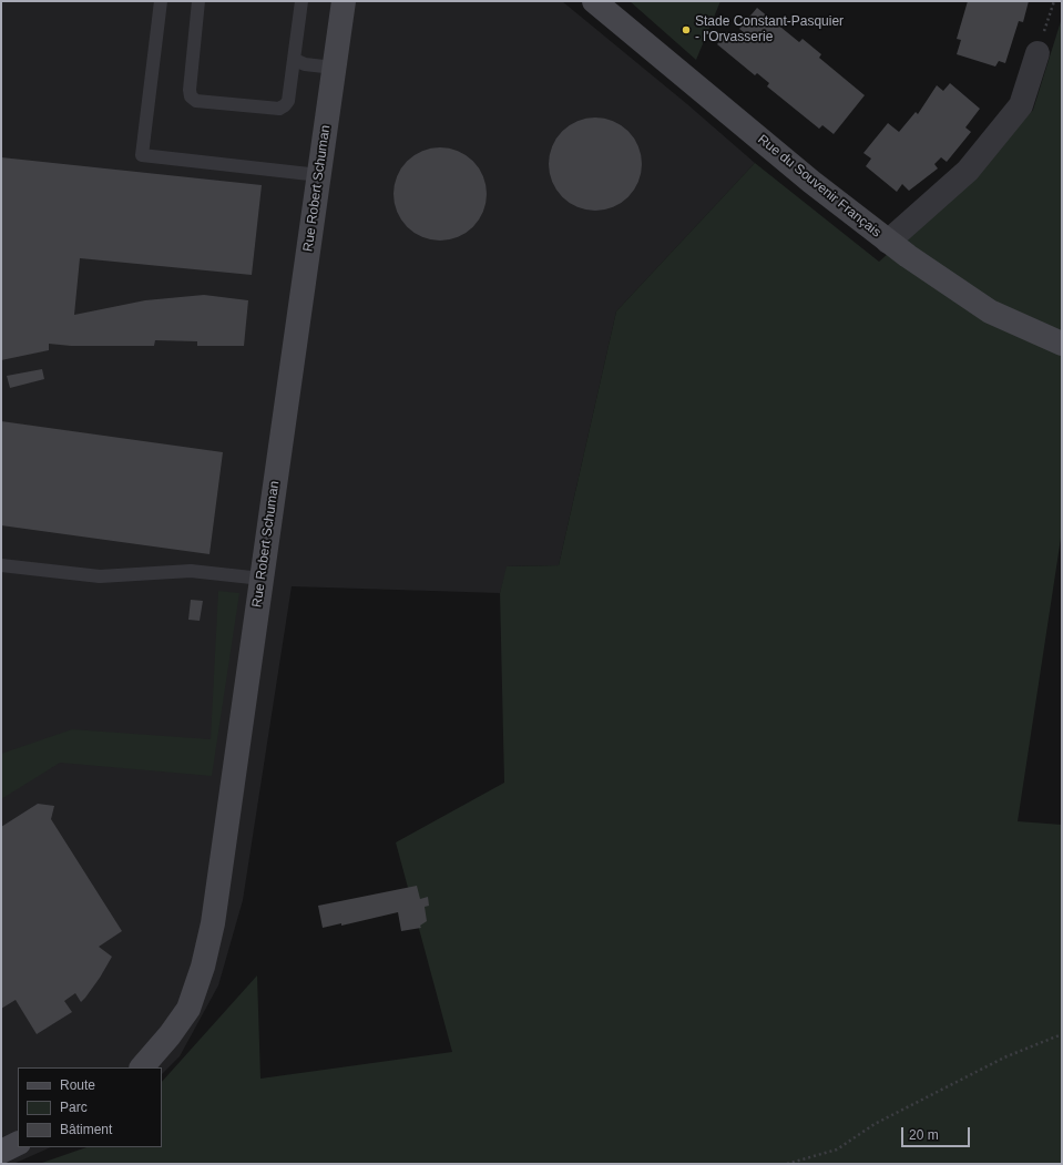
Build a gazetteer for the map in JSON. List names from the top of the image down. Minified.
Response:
{"streets":{"street":["Rue du Souvenir Français","Rue Robert Schuman"]},"places":["Stade Constant-Pasquier - l'Orvasserie"],"legend":["Route","Parc","Bâtiment"],"scale_bar":"20 m"}
